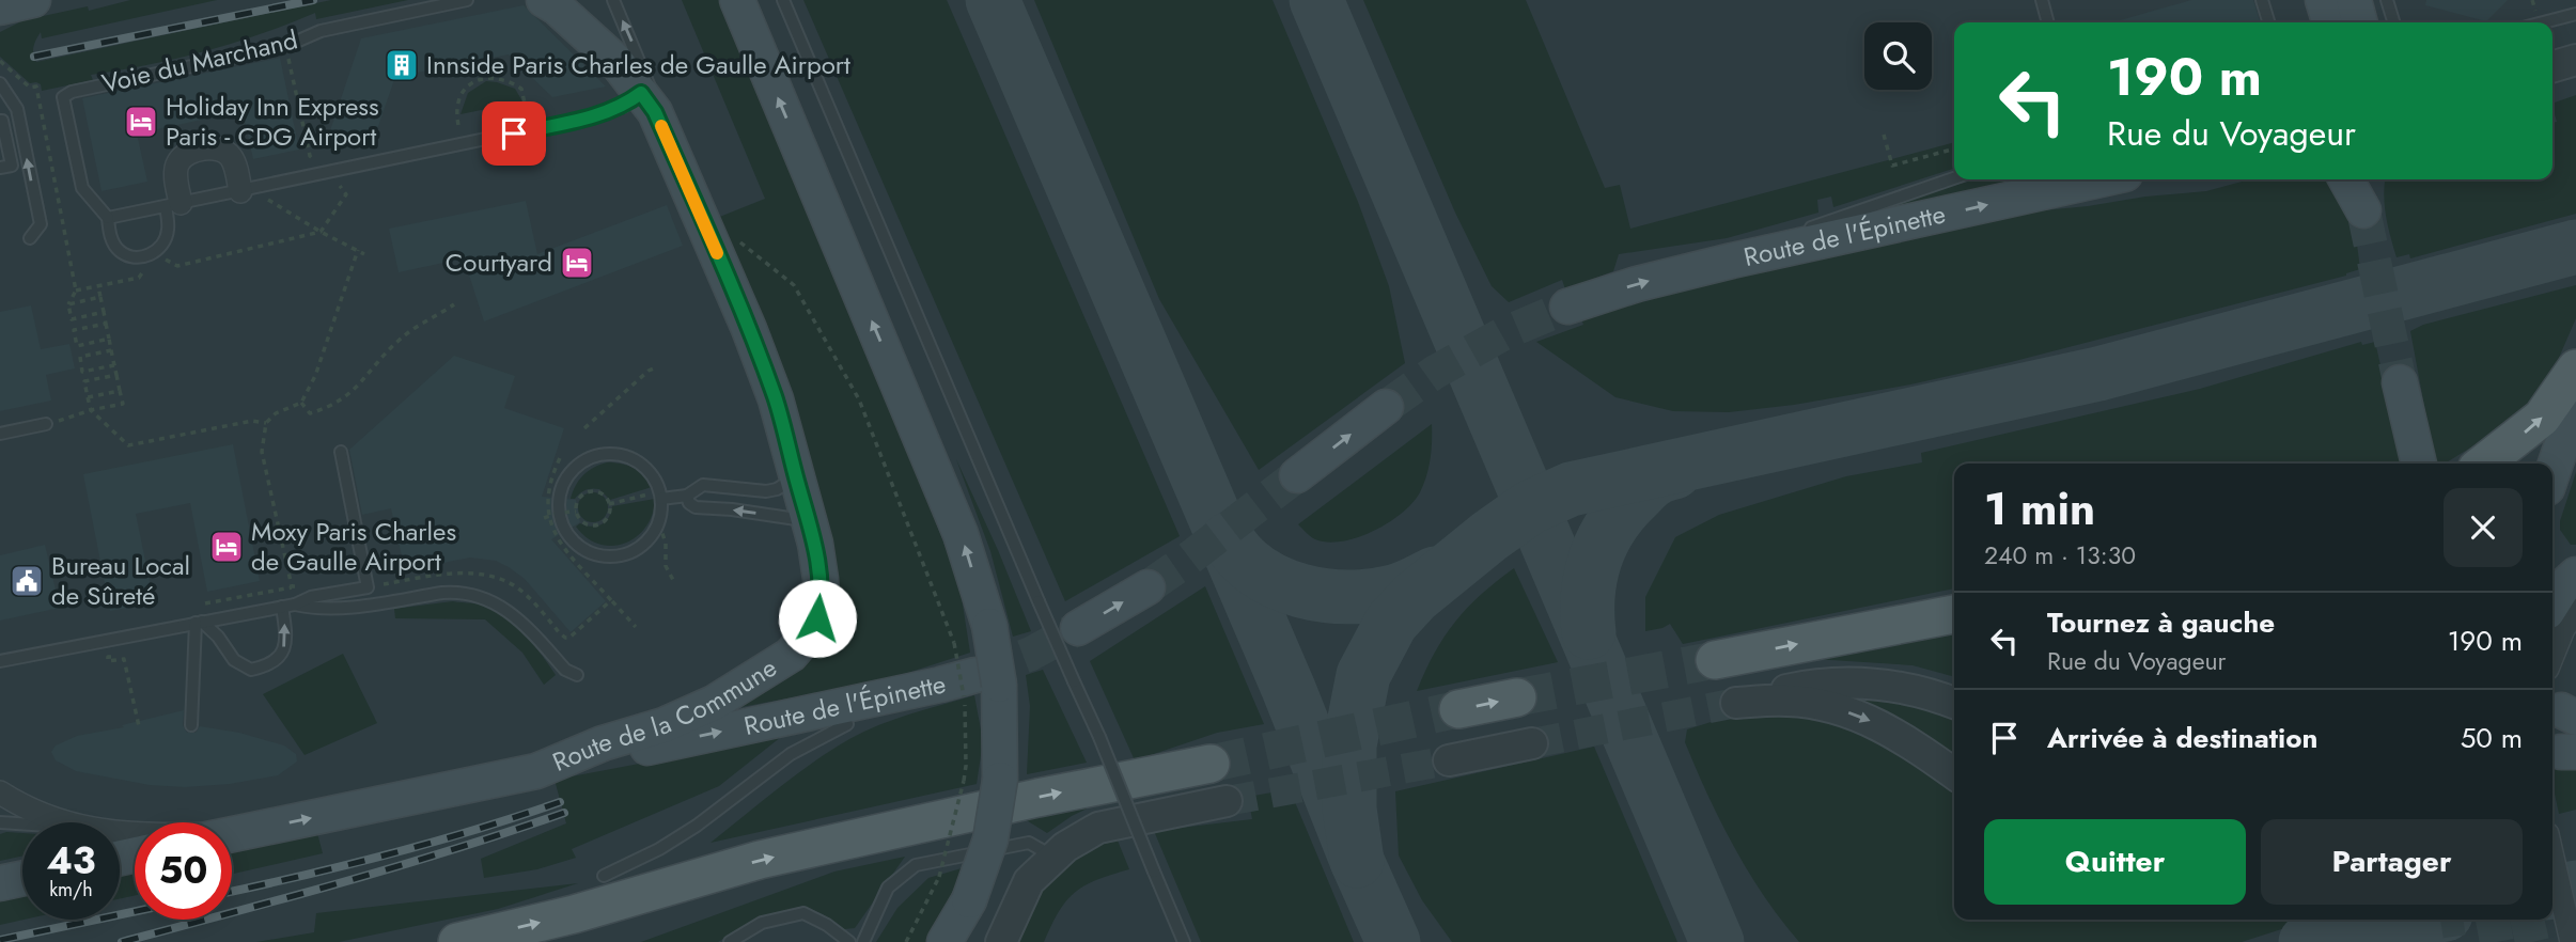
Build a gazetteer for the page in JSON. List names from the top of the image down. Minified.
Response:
{"streets":{"main road":["Route de l'Épinette","Route de la Commune"],"lane":["Voie du Marchand"]},"crossings":[["Route de l'Épinette","Route de la Commune"]],"places":{"building":["Innside Paris Charles de Gaulle Airport"],"hotel":["Holiday Inn Express Paris - CDG Airport","Courtyard","Moxy Paris Charles de Gaulle Airport"],"public building":["Bureau Local de Sûreté"]},"page":{"turn":["190 m","Rue du Voyageur"],"heading":["1 min","240 m · 13:30"],"list":[{"name":"Tournez à gauche","note":"Rue du Voyageur","value":"190 m"},{"name":"Arrivée à destination","value":"50 m"}],"buttons":["Quitter","Partager"],"speed":"43 km/h","limit":"50"}}
